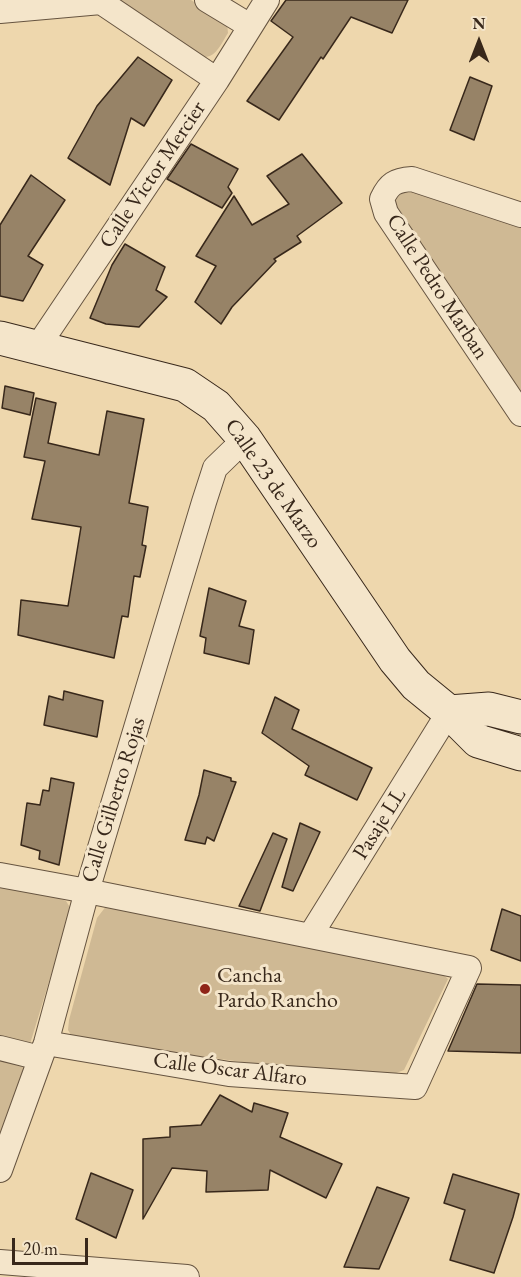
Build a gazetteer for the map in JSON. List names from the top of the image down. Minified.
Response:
{"streets":{"street":["Calle Victor Mercier","Calle Pedro Marban","Calle 23 de Marzo","Calle Gilberto Rojas","Pasaje LL","Calle Óscar Alfaro"]},"crossings":[["Calle Victor Mercier","Calle 23 de Marzo"],["Calle 23 de Marzo","Calle Gilberto Rojas"],["Calle 23 de Marzo","Pasaje LL"],["Calle Gilberto Rojas","Calle Óscar Alfaro"],["Pasaje LL","Calle Óscar Alfaro"]],"places":["Cancha Pardo Rancho"],"scale_bar":"20 m","north":"top"}
